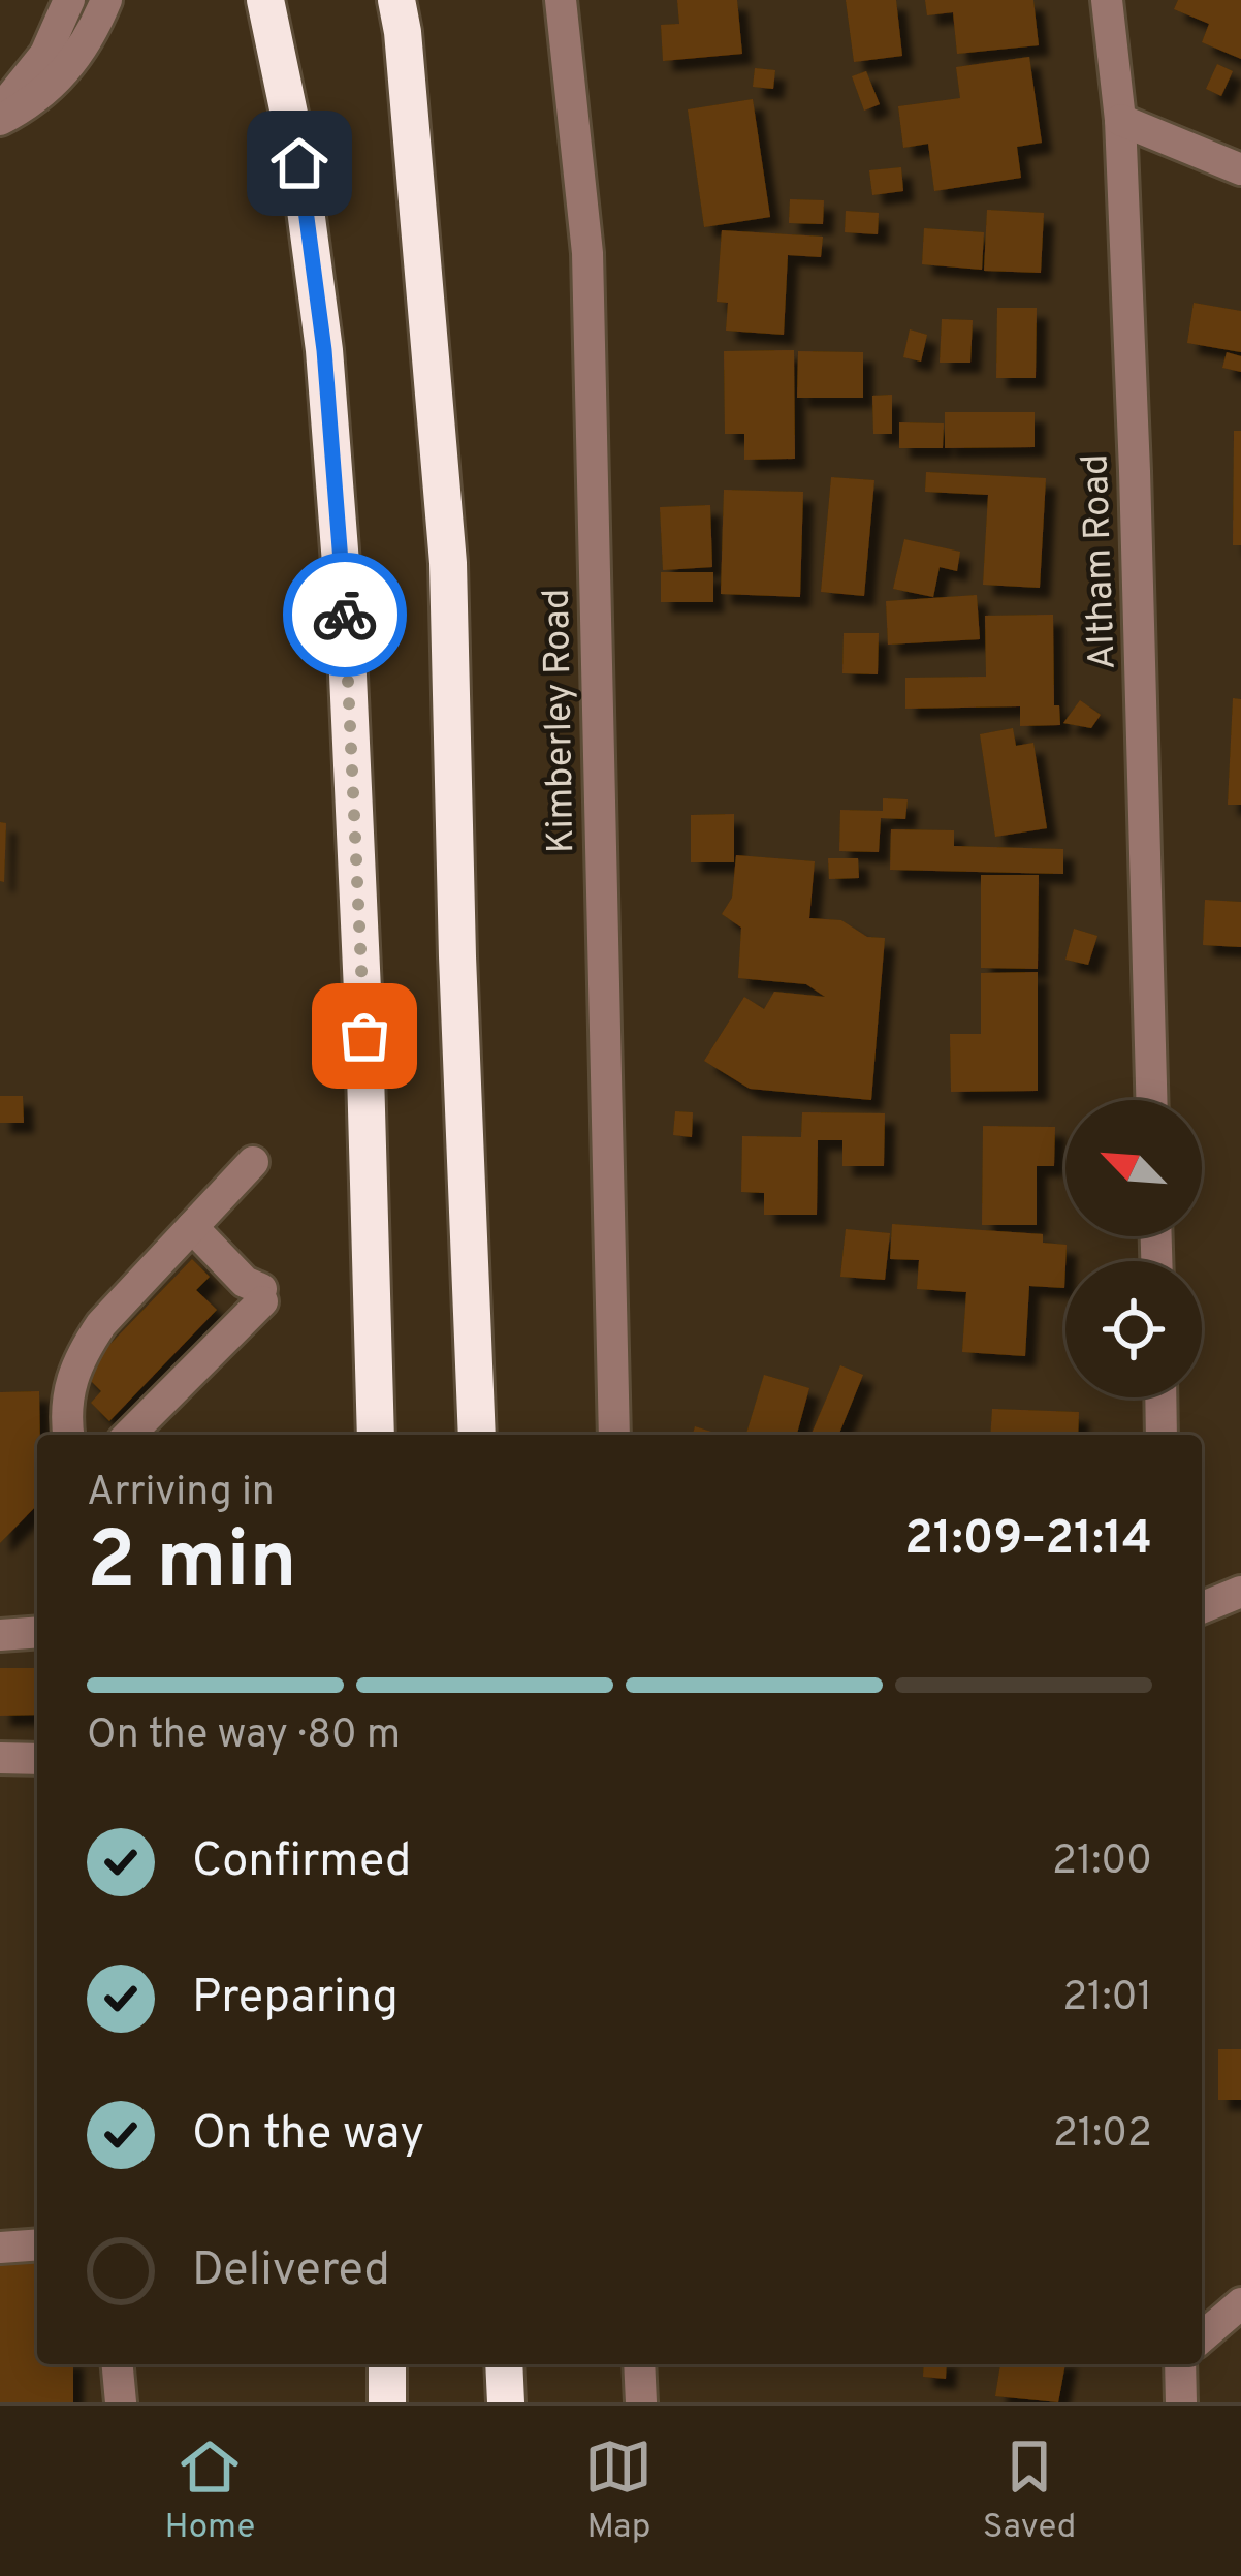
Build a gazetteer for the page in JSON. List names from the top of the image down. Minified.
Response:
{"streets":{"street":["Altham Road","Kimberley Road"]},"north":"top left","page":{"heading":["2 min","Arriving in","21:09–21:14"],"bar":"On the way · 80 m","list":[["Confirmed","21:00"],["Preparing","21:01"],["On the way","21:02"],"Delivered"],"tabs":["Home","Map","Saved"]}}
